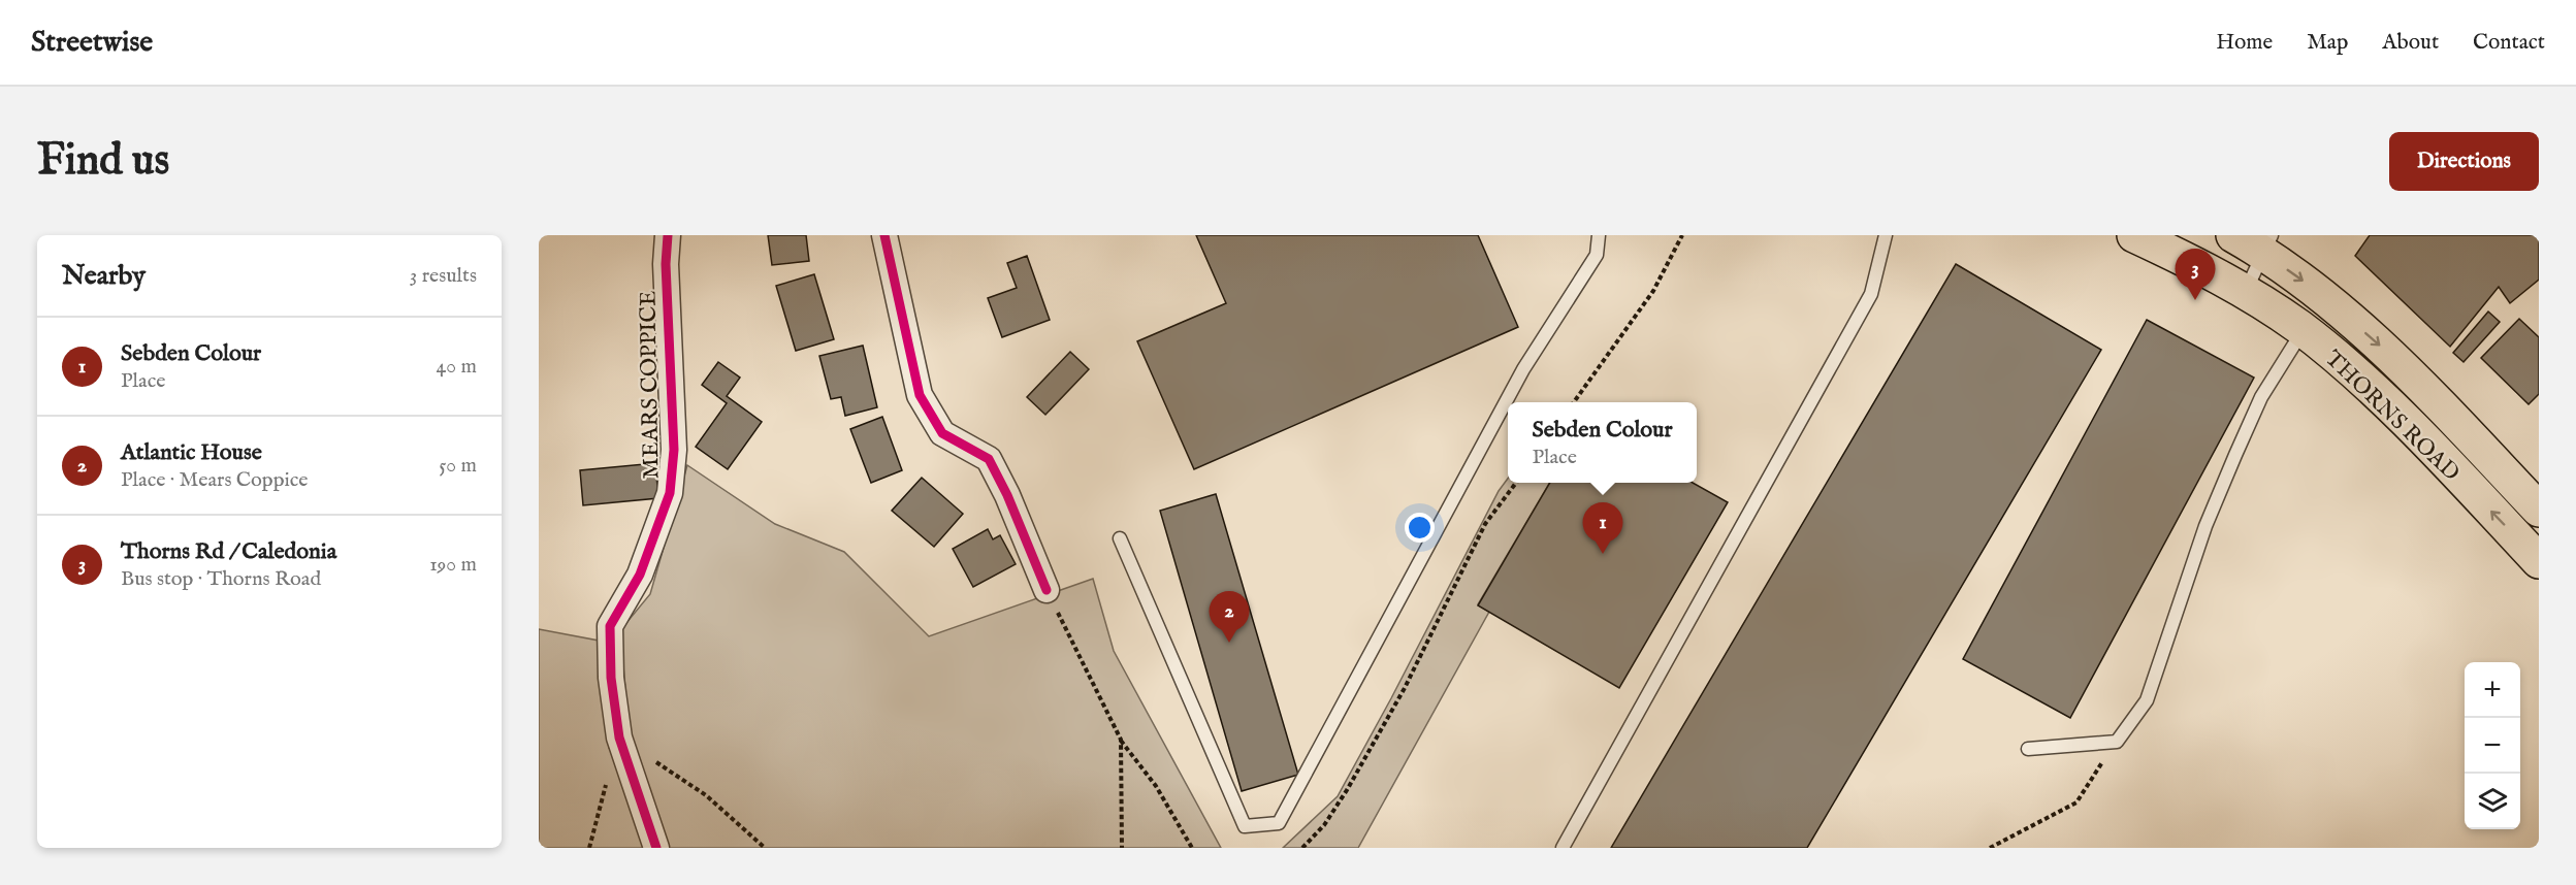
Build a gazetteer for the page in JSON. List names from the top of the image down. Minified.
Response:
{"streets":{"highway":["THORNS ROAD"],"street":["MEARS COPPICE"]},"page":{"header":"Streetwise","nav":["Home","Map","About","Contact"],"buttons":"Directions","title":"Find us","heading":["Nearby","3 results"],"pins":["3","1","2"],"list":[{"mark":"1","name":"Sebden Colour","note":"Place","value":"40 m"},{"mark":"2","name":"Atlantic House","note":"Place · Mears Coppice","value":"50 m"},{"mark":"3","name":"Thorns Rd / Caledonia","note":"Bus stop · Thorns Road","value":"190 m"}],"popup":["Sebden Colour","Place"],"map_buttons":["+","−"]}}
